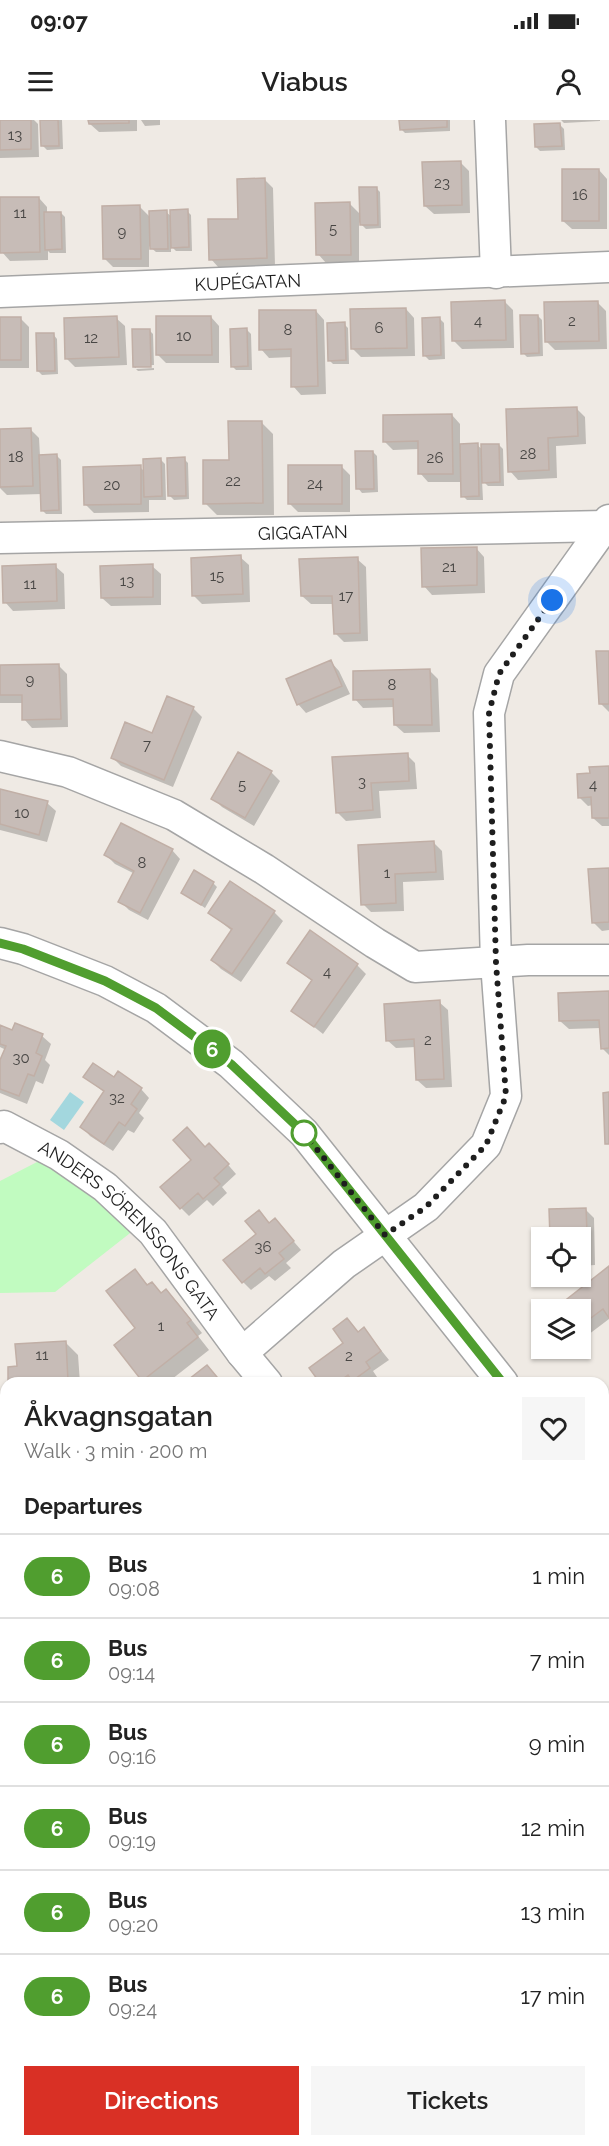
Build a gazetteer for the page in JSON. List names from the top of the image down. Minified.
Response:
{"streets":{"street":["KUPÉGATAN","GIGGATAN","ANDERS SÖRENSSONS GATA"]},"lines":["bus line 6"],"house_numbers":["13","23","16","11","5","9","4","2","6","8","10","12","28","18","26","22","24","20","21","15","13","11","17","9","8","7","3","5","4","10","8","1","4","2","30","32","36","1","11","2"],"page":{"status":"09:07","header":"Viabus","on_map":"6","heading":[["Åkvagnsgatan","Walk · 3 min · 200 m"],"Departures"],"list":[{"mark":"6","name":"Bus","note":"09:08","value":"1 min"},{"mark":"6","name":"Bus","note":"09:14","value":"7 min"},{"mark":"6","name":"Bus","note":"09:16","value":"9 min"},{"mark":"6","name":"Bus","note":"09:19","value":"12 min"},{"mark":"6","name":"Bus","note":"09:20","value":"13 min"},{"mark":"6","name":"Bus","note":"09:24","value":"17 min"}],"buttons":["Directions","Tickets"]}}
